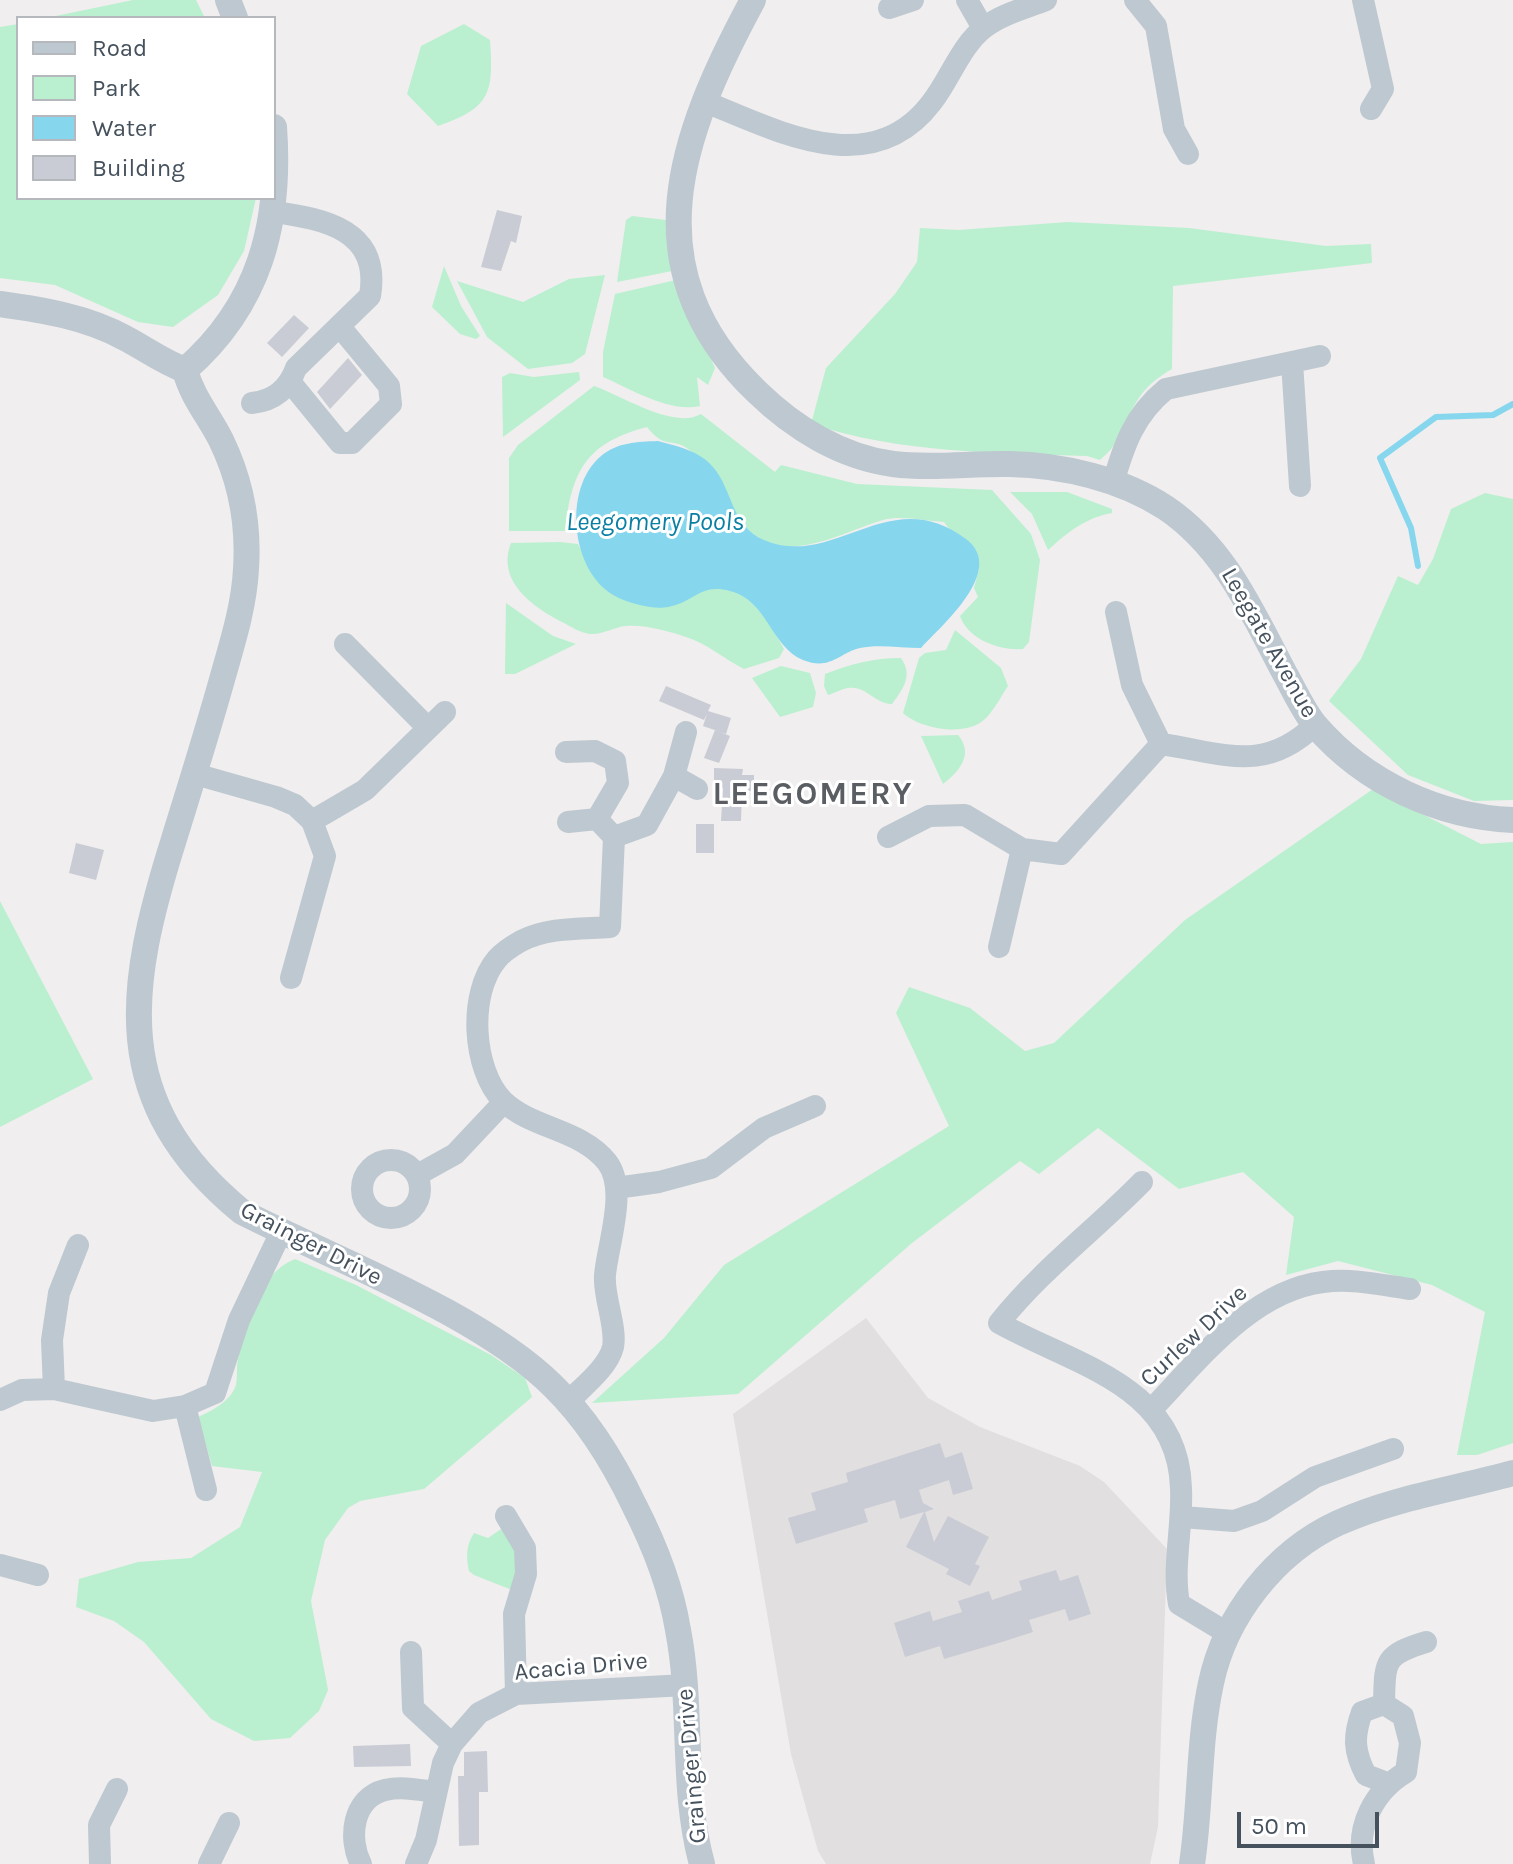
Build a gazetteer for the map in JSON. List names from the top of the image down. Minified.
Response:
{"streets":{"street":["Leegate Avenue","Grainger Drive","Curlew Drive","Acacia Drive"]},"crossings":[["Grainger Drive","Acacia Drive"]],"districts":["LEEGOMERY"],"water":["Leegomery Pools"],"legend":["Road","Park","Water","Building"],"scale_bar":"50 m"}
